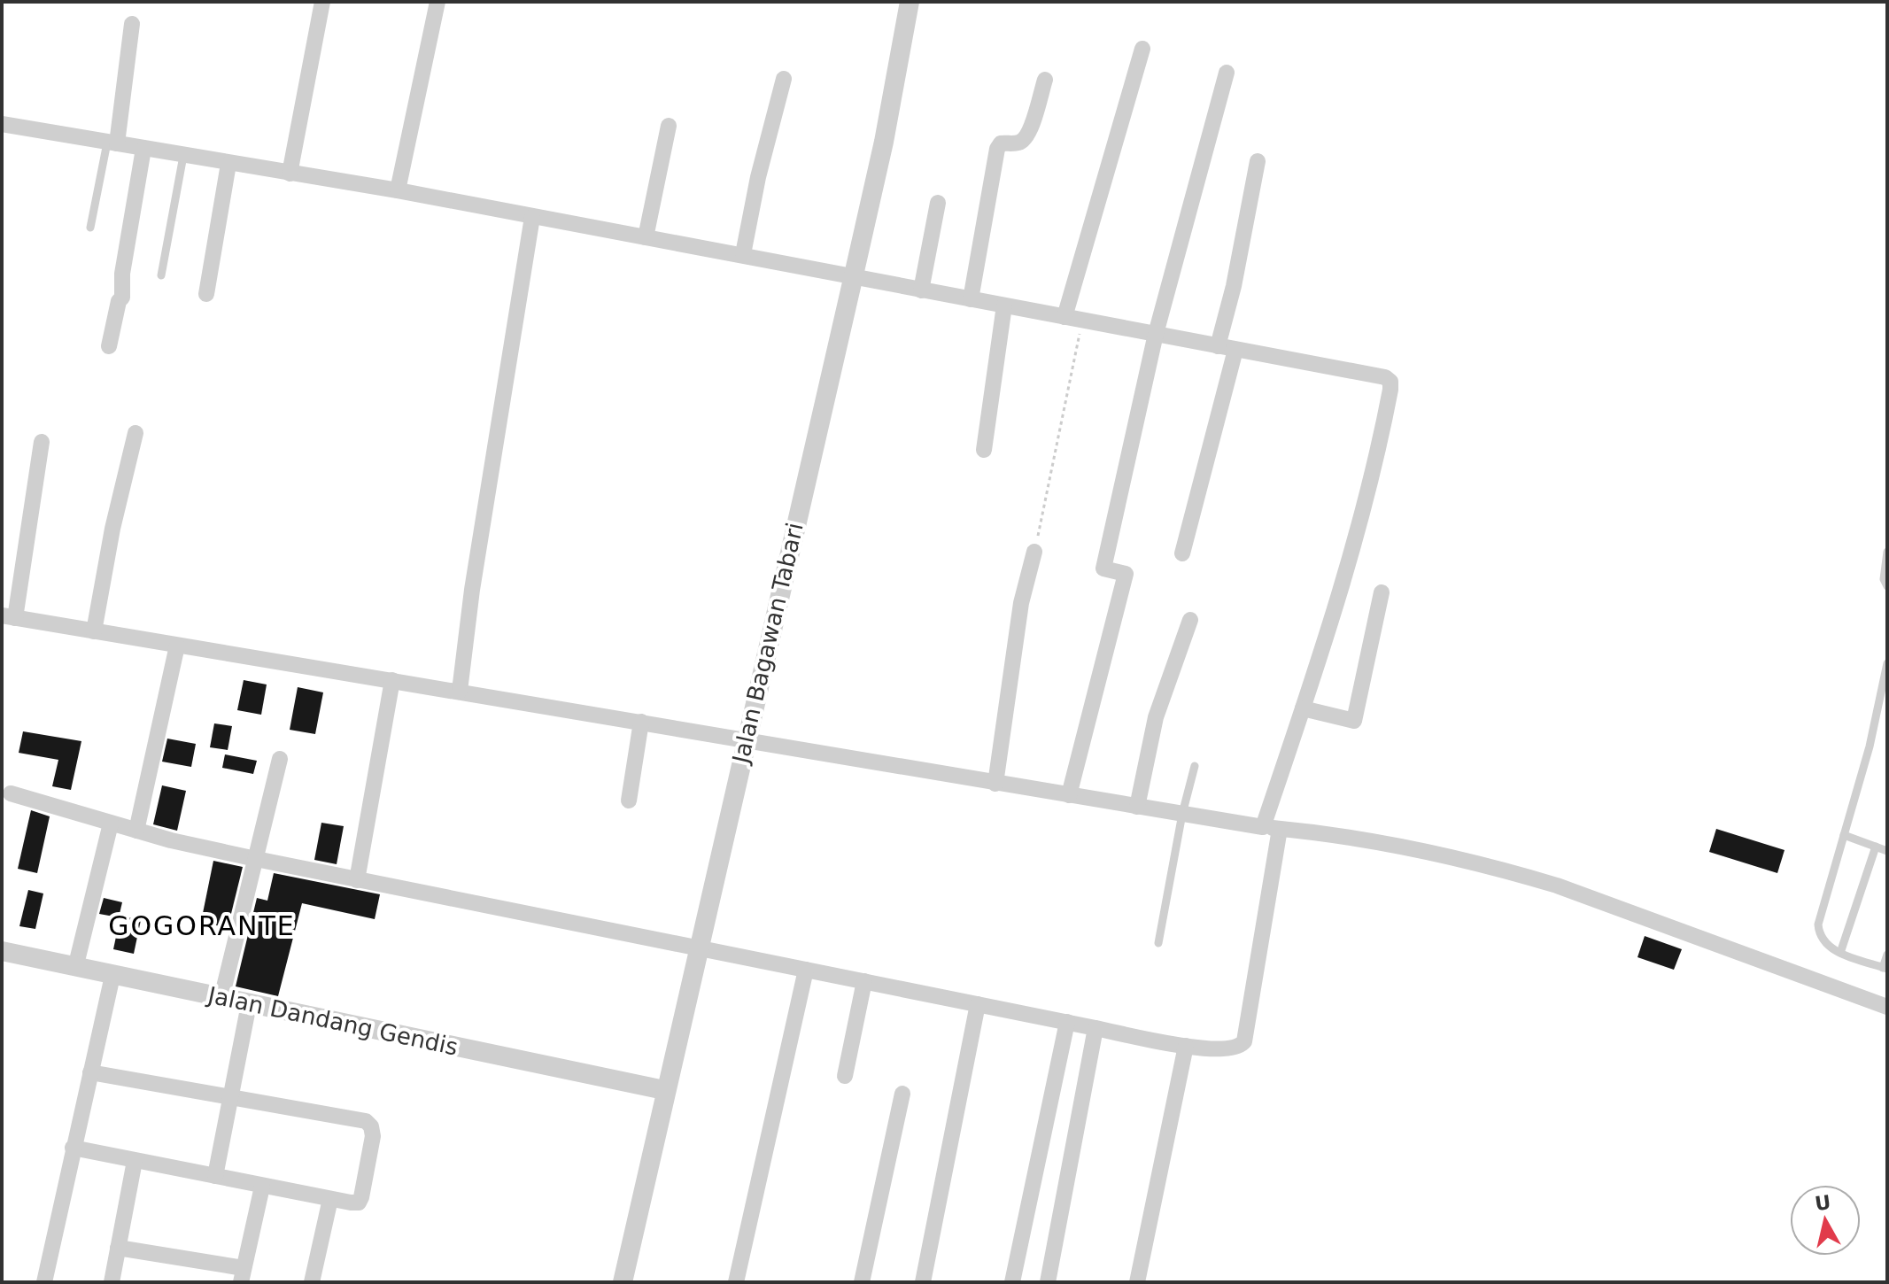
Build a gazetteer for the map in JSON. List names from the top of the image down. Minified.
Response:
{"streets":{"street":["Jalan Bagawan Tabari","Jalan Dandang Gendis"]},"crossings":[["Jalan Bagawan Tabari","Jalan Dandang Gendis"]],"districts":["GOGORANTE"],"north":"top"}
